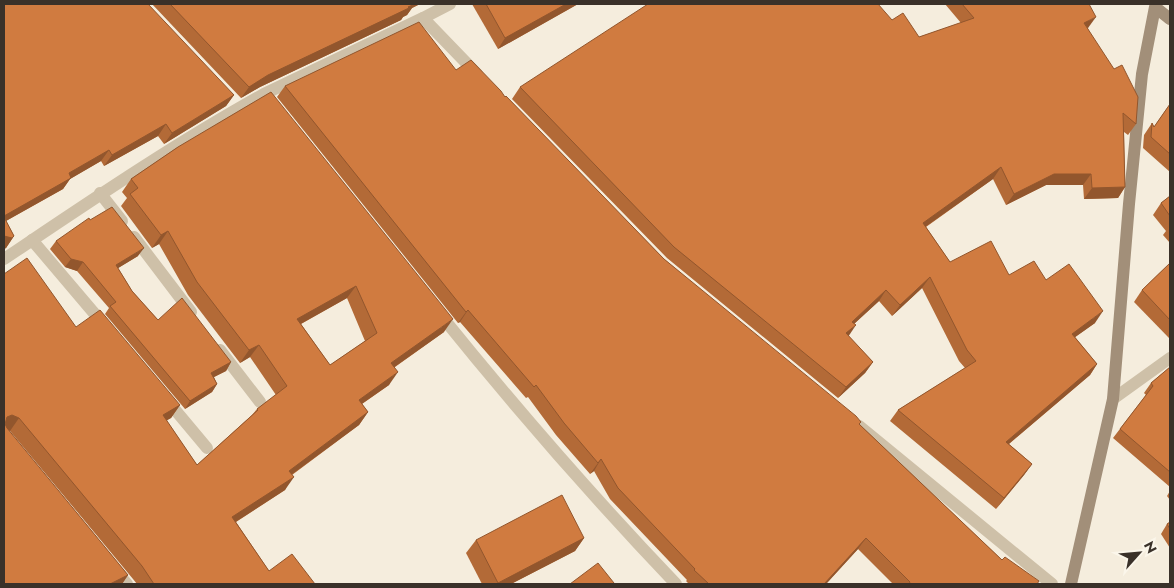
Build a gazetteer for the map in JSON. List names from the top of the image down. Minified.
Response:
{"north":"top right"}
